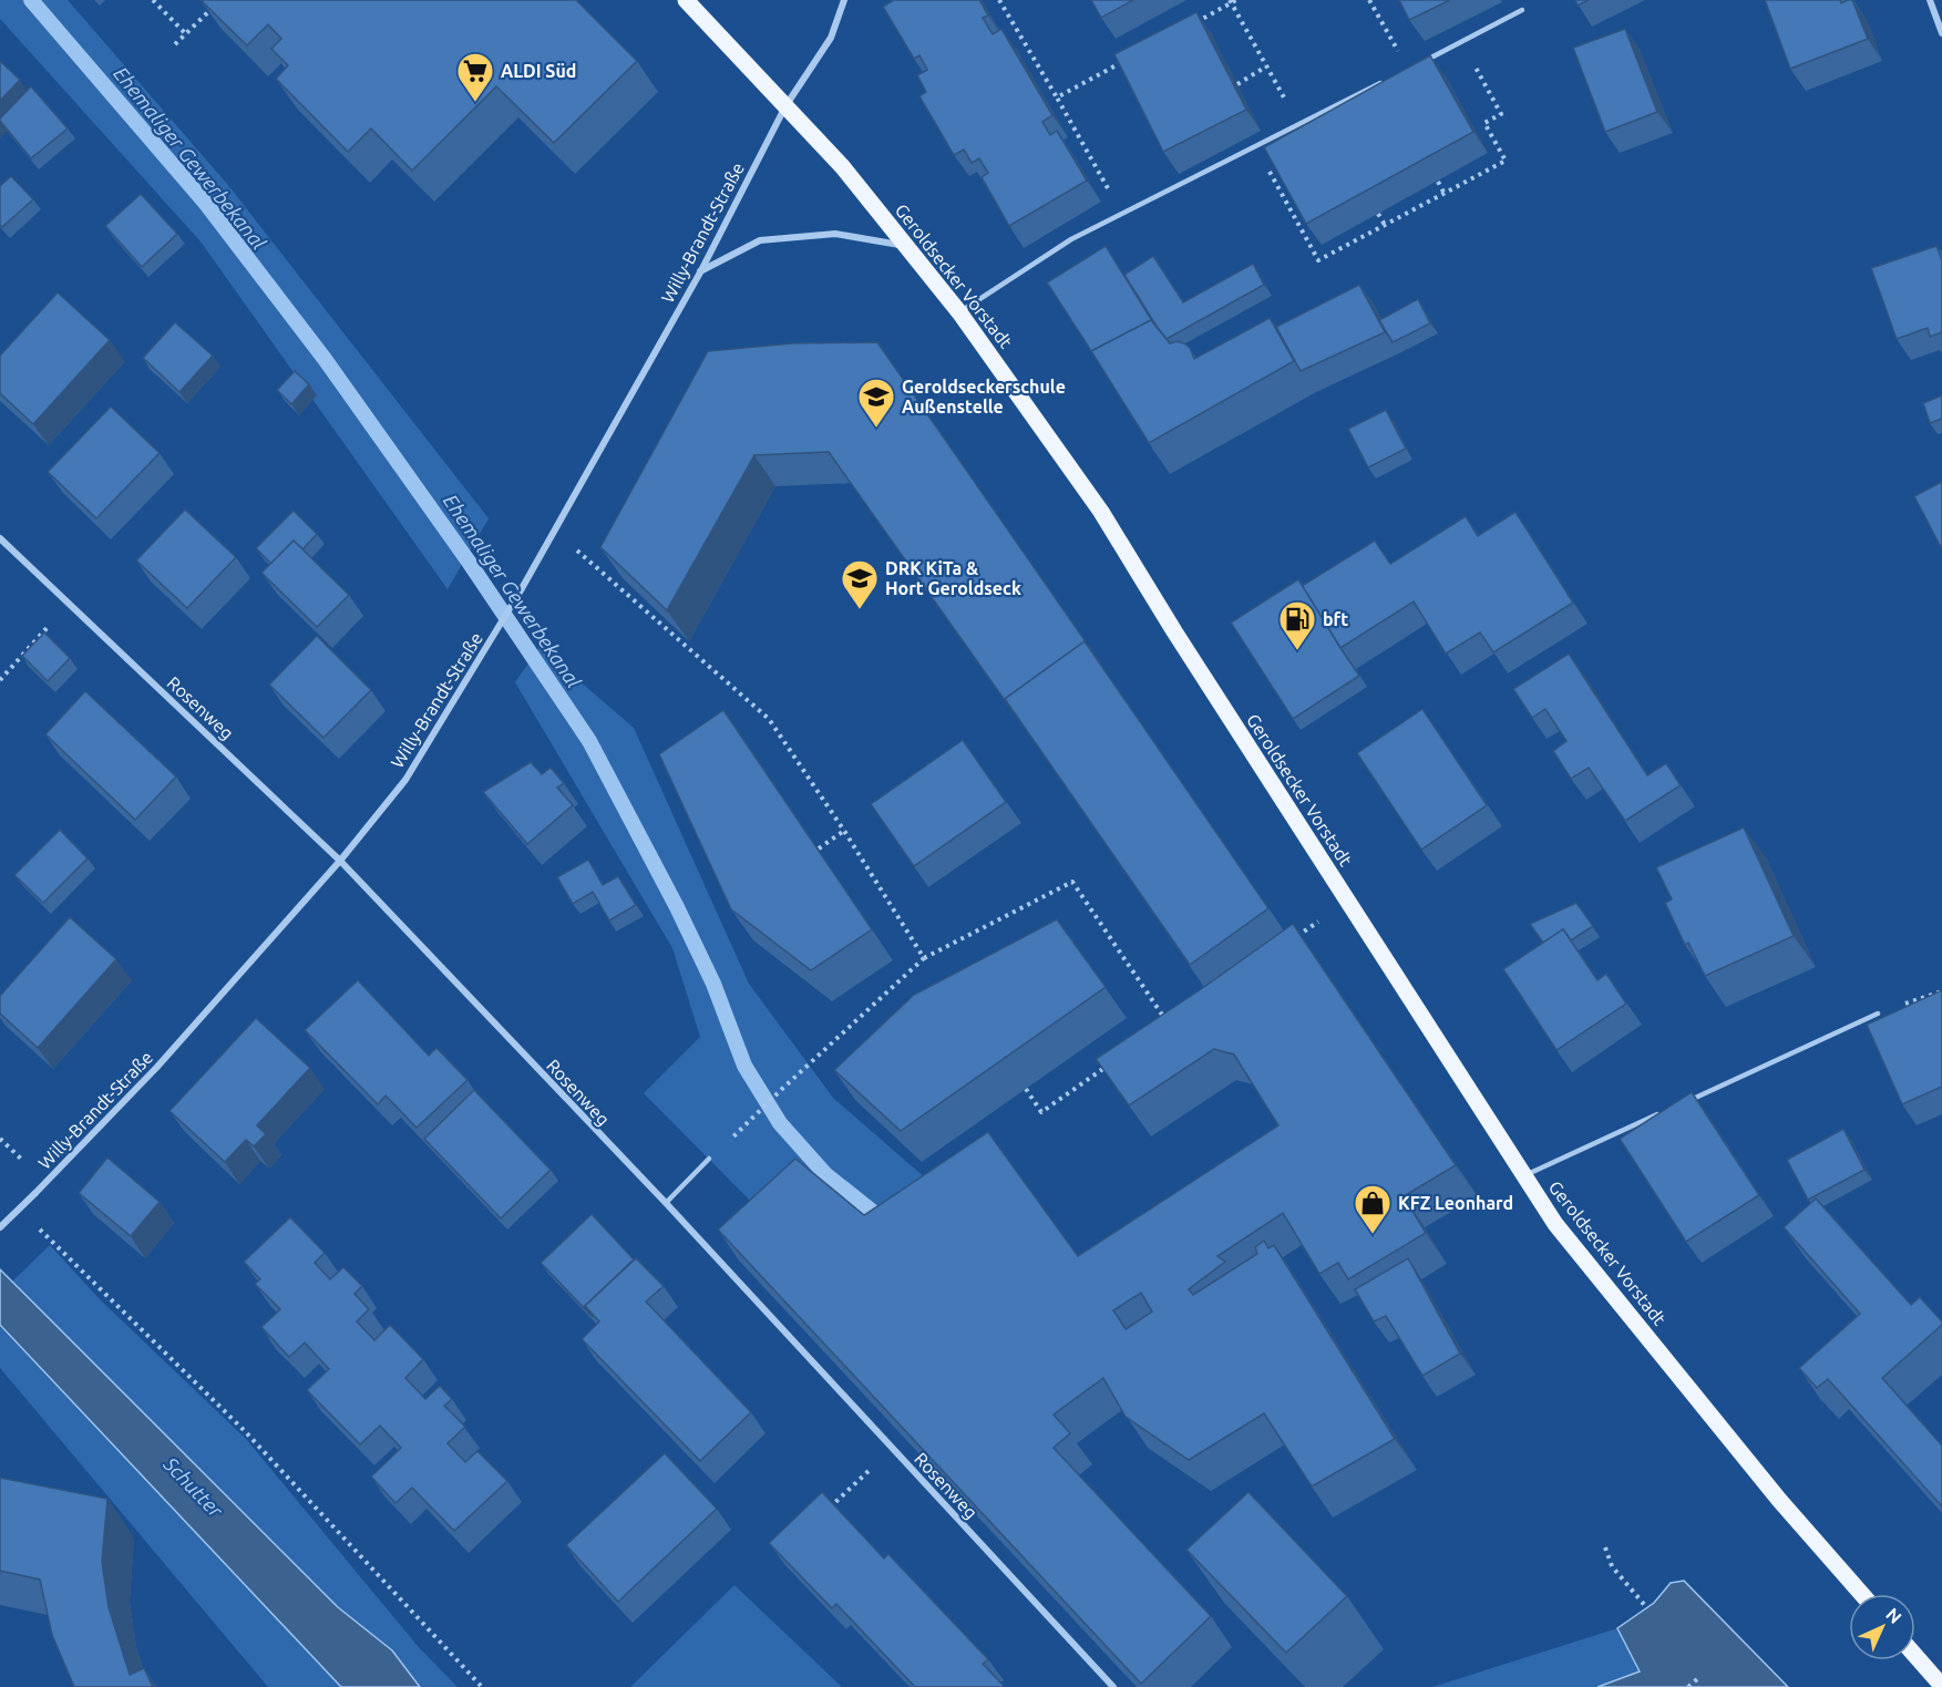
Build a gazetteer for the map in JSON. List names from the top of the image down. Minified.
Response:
{"streets":{"main road":["Geroldsecker Vorstadt"],"street":["Willy-Brandt-Straße","Rosenweg"]},"crossings":[["Willy-Brandt-Straße","Geroldsecker Vorstadt"],["Willy-Brandt-Straße","Rosenweg"]],"water":["Ehemaliger Gewerbekanal","Schutter"],"places":{"supermarket":["ALDI Süd"],"school or university":["Geroldseckerschule Außenstelle","DRK KiTa & Hort Geroldseck"],"fuel station":["bft"],"shop":["KFZ Leonhard"]},"north":"top right"}
